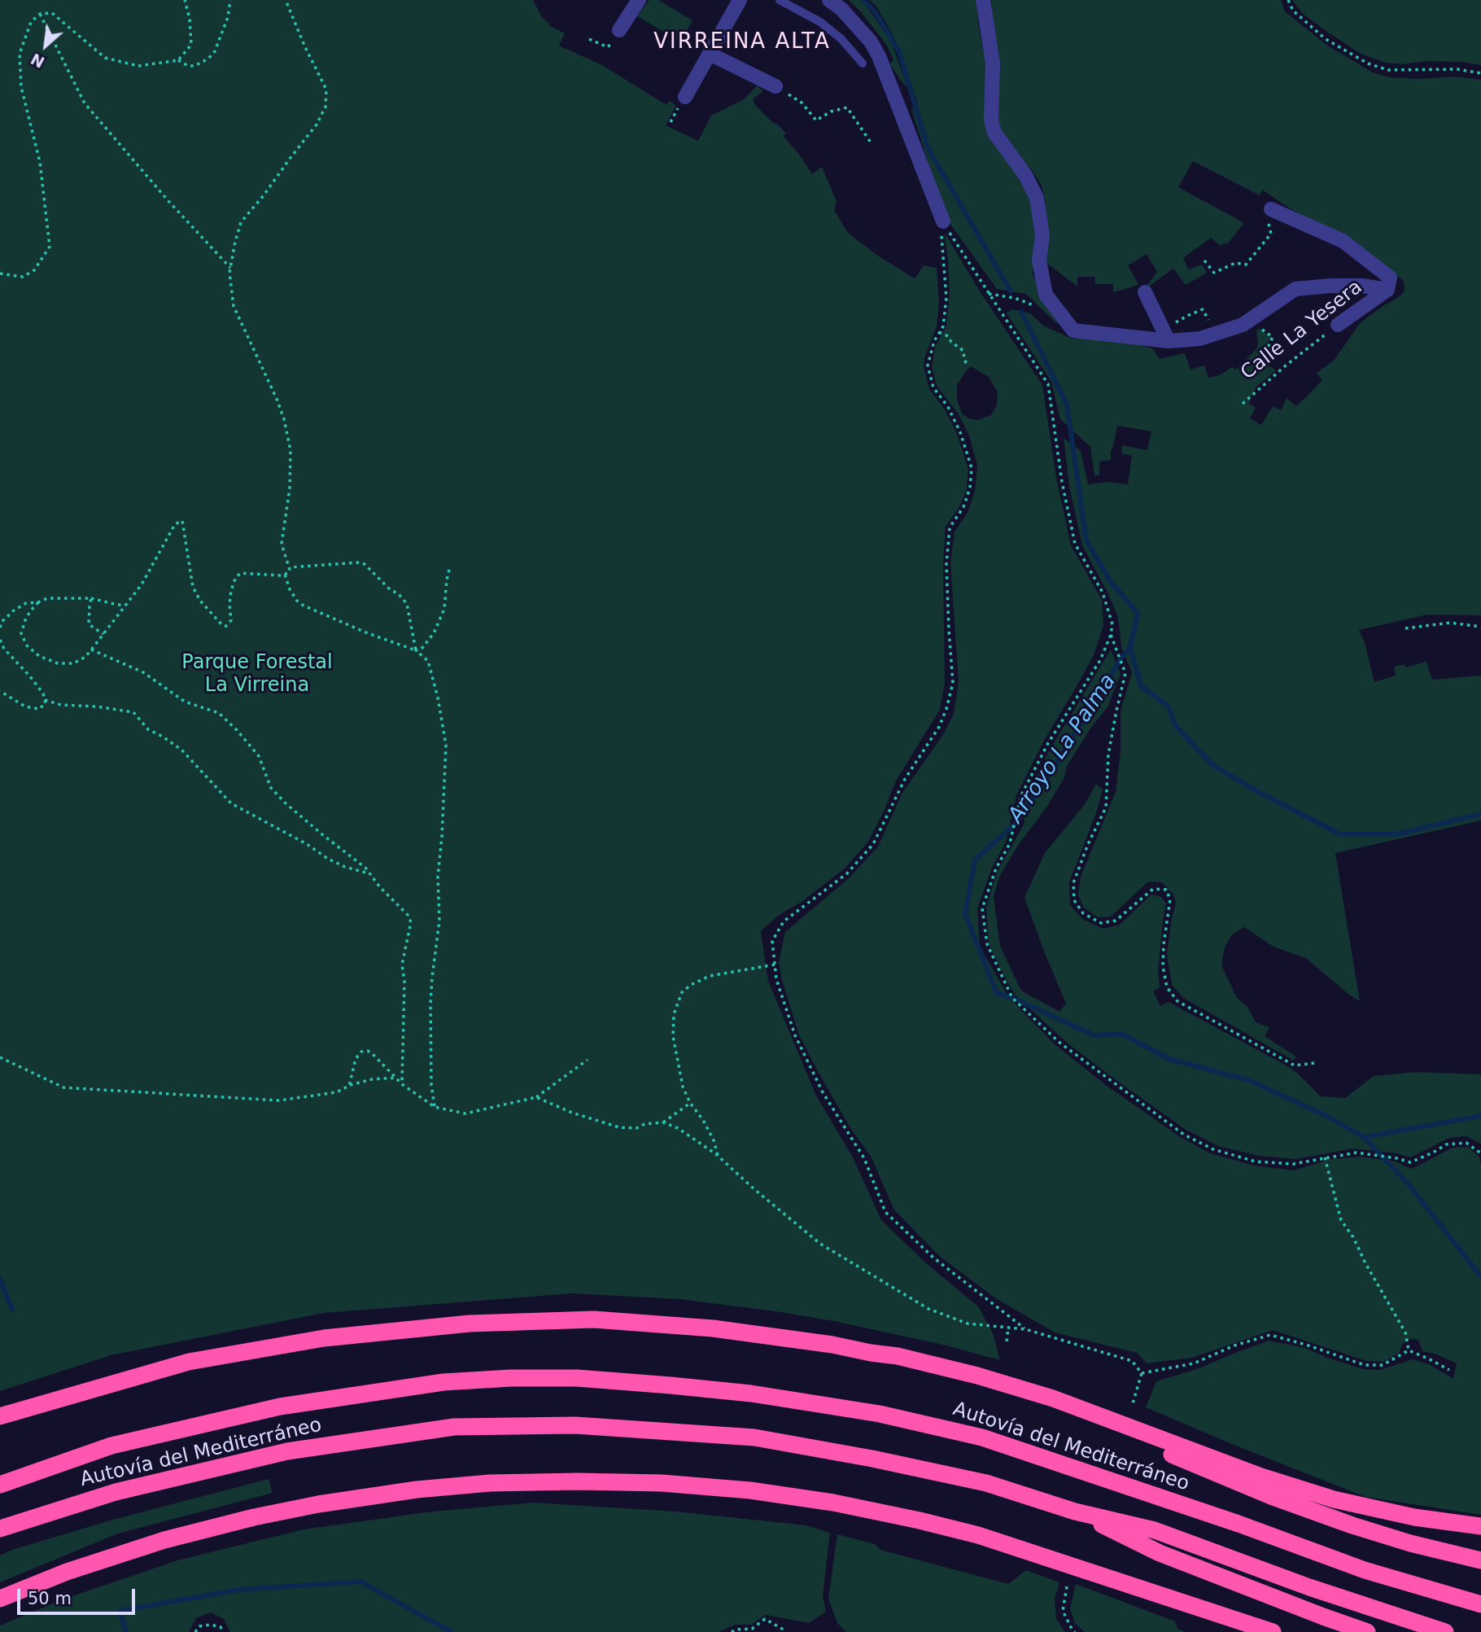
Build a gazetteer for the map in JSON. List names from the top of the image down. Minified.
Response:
{"streets":{"highway":["Autovía del Mediterráneo"],"street":["Calle La Yesera"]},"districts":["VIRREINA ALTA"],"water":["Arroyo La Palma"],"parks":["Parque Forestal La Virreina"],"scale_bar":"50 m","north":"bottom left"}
